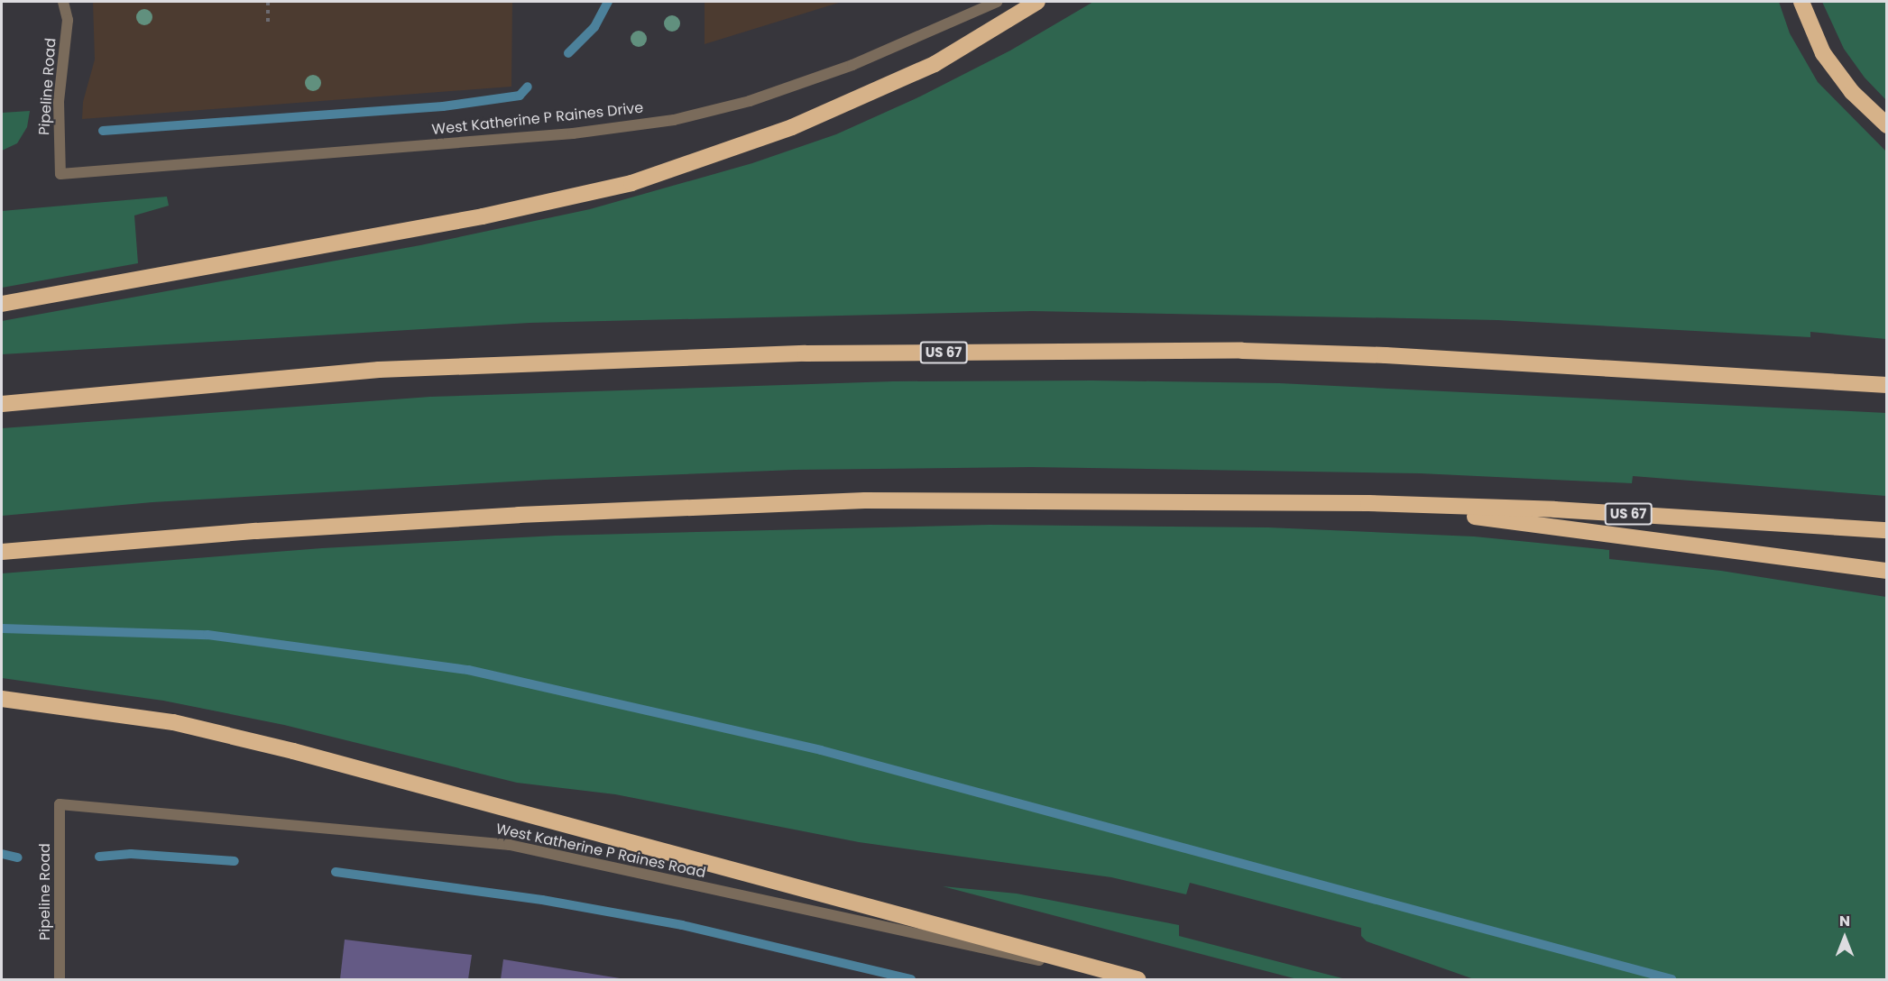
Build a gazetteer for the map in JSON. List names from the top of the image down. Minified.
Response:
{"streets":{"highway":["US 67"],"street":["Pipeline Road","West Katherine P Raines Drive","West Katherine P Raines Road"]},"crossings":[["Pipeline Road","West Katherine P Raines Drive"],["Pipeline Road","West Katherine P Raines Road"]],"north":"top"}
